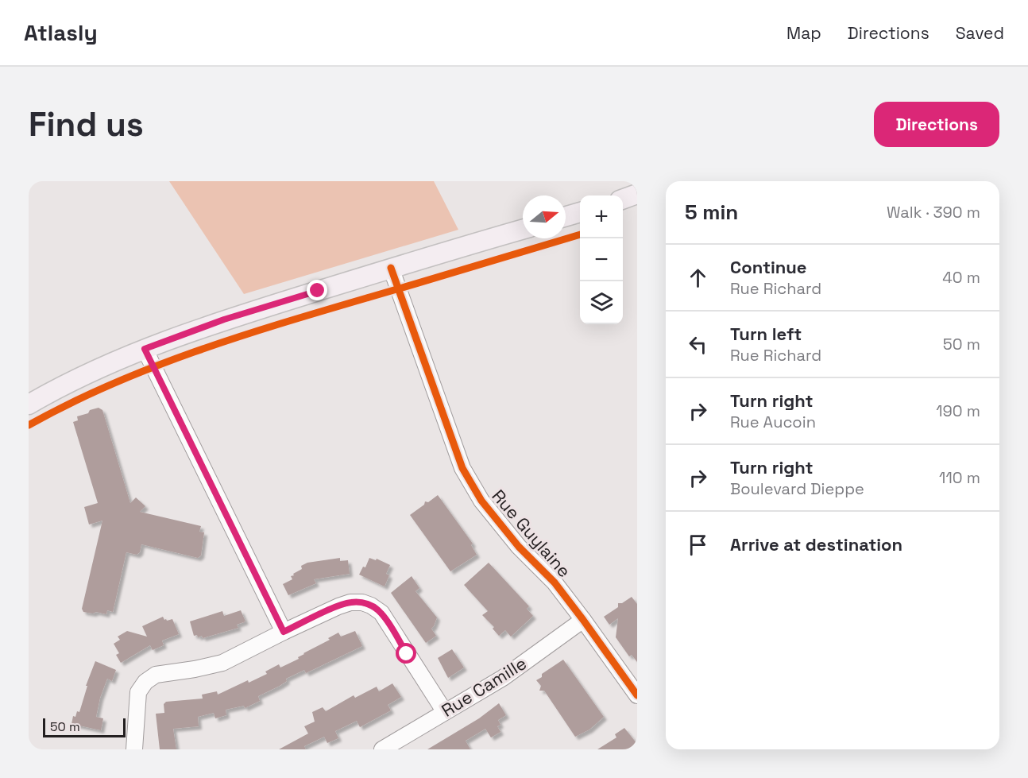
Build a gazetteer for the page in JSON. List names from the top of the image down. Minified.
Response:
{"streets":{"street":["Rue Guylaine","Rue Camille"]},"crossings":[["Rue Guylaine","Rue Camille"]],"scale_bar":"50 m","north":"right","page":{"header":"Atlasly","nav":["Map","Directions","Saved"],"buttons":"Directions","title":"Find us","heading":["5 min","Walk · 390 m"],"map_buttons":["+","−"],"list":[["Continue","Rue Richard","40 m"],["Turn left","Rue Richard","50 m"],["Turn right","Rue Aucoin","190 m"],["Turn right","Boulevard Dieppe","110 m"],"Arrive at destination"],"scale":"50 m"}}
